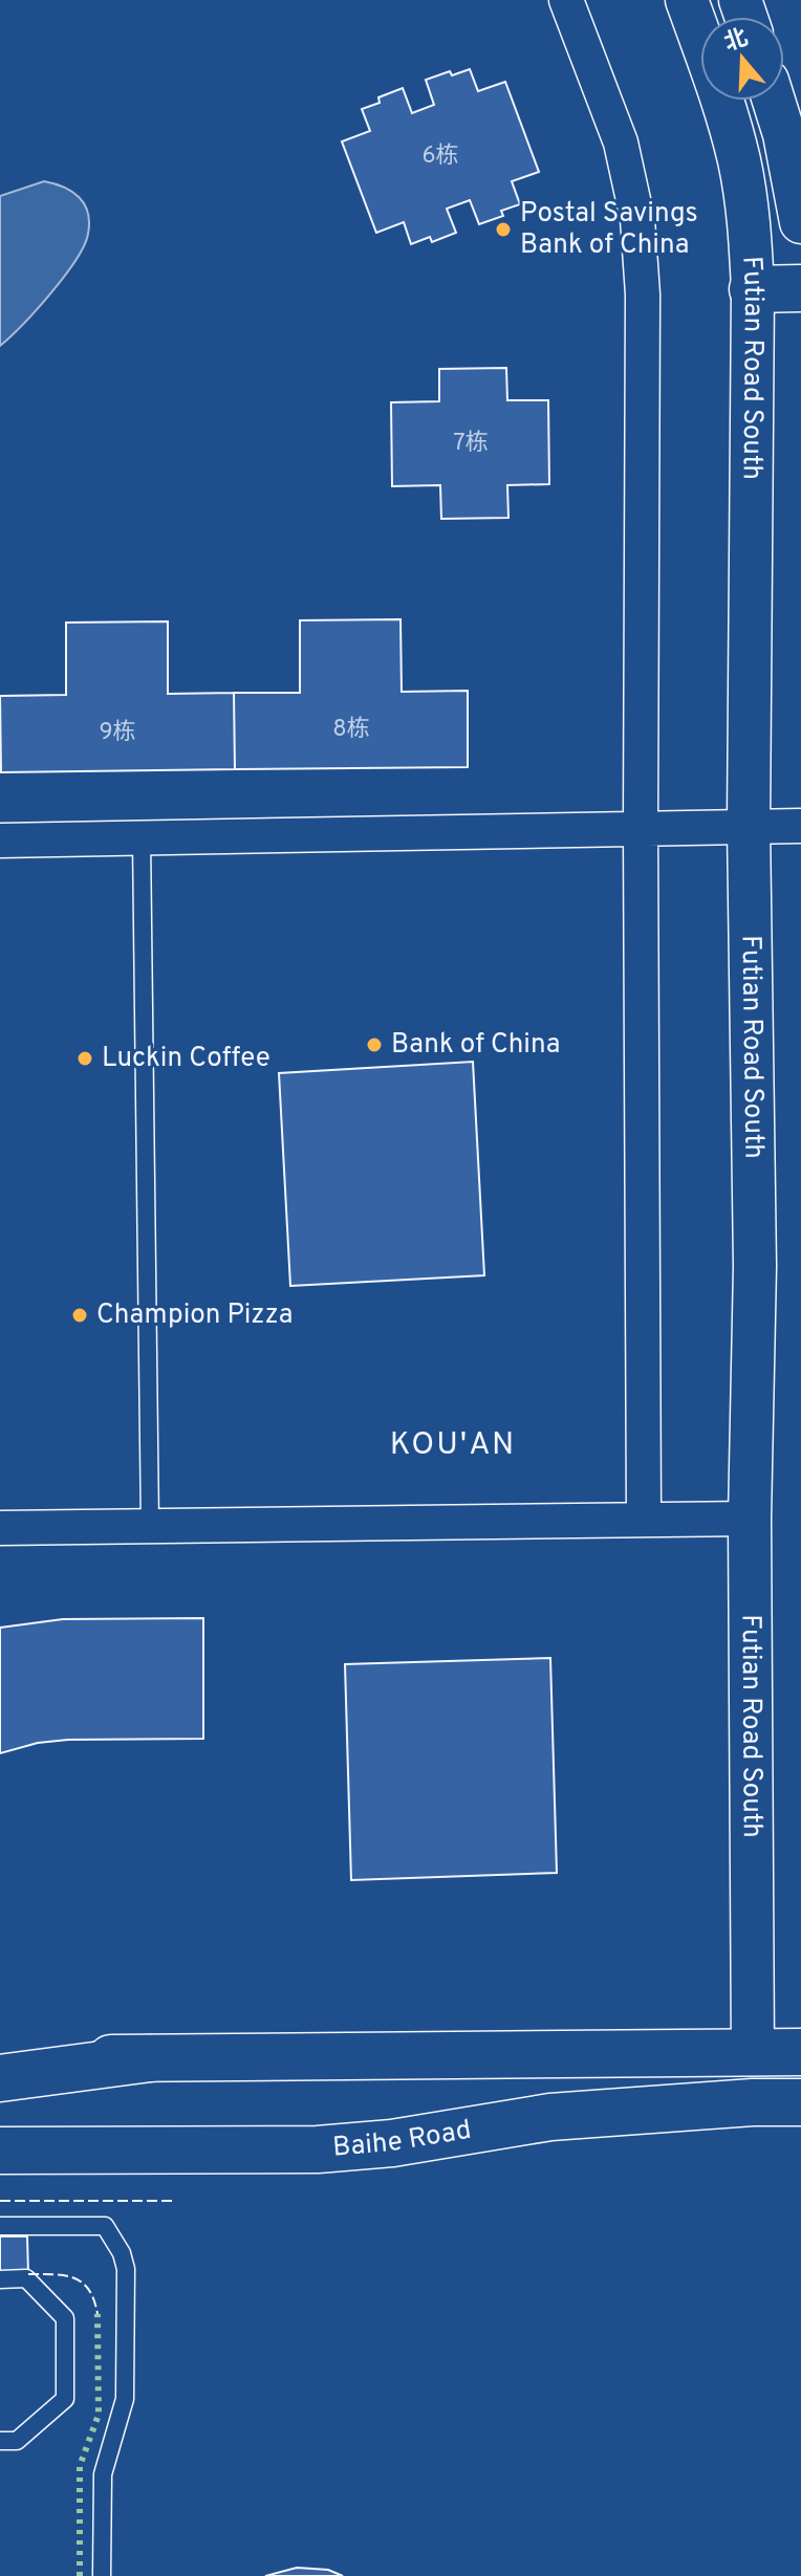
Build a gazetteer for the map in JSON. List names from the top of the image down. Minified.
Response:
{"streets":{"main road":["Futian Road South","Baihe Road"]},"crossings":[["Futian Road South","Baihe Road"]],"districts":["KOU'AN"],"places":["Postal Savings Bank of China","Bank of China","Luckin Coffee","Champion Pizza"],"house_numbers":["6栋","7栋","8栋","9栋"],"north":"top"}
